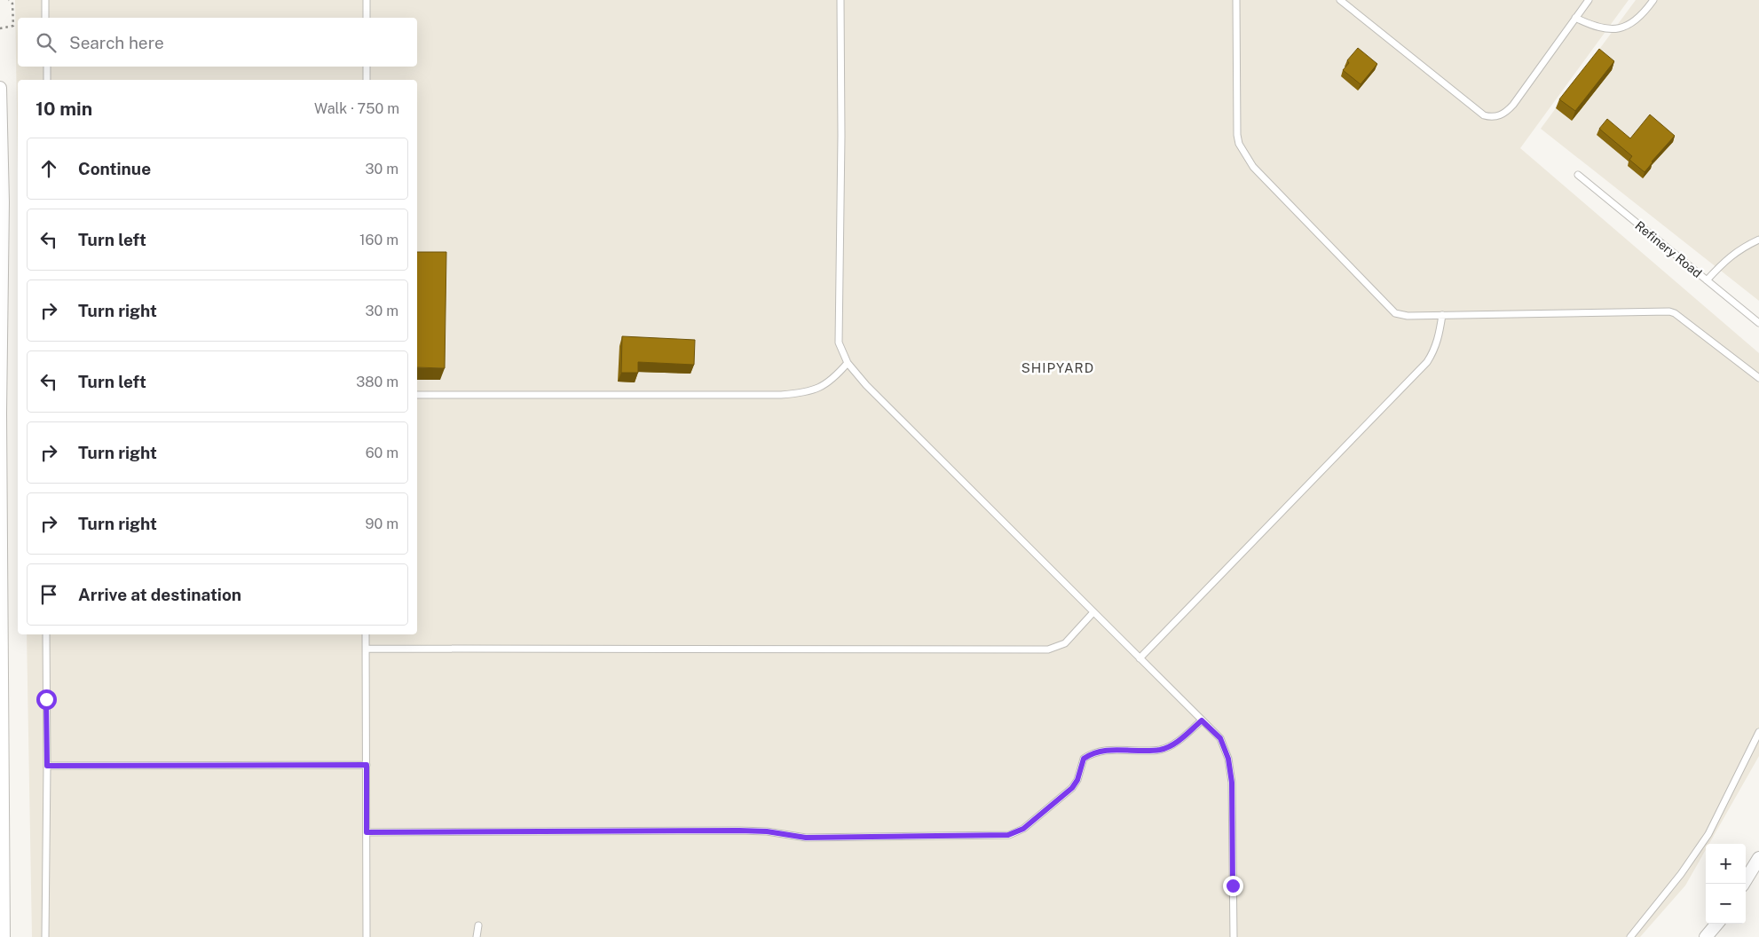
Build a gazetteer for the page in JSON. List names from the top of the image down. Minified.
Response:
{"streets":{"lane":["Refinery Road"]},"districts":["SHIPYARD"],"page":{"search":"Search here","heading":["10 min","Walk · 750 m"],"list":[["Continue","30 m"],["Turn left","160 m"],["Turn right","30 m"],["Turn left","380 m"],["Turn right","60 m"],["Turn right","90 m"],"Arrive at destination"],"map_buttons":["+","−"]}}
